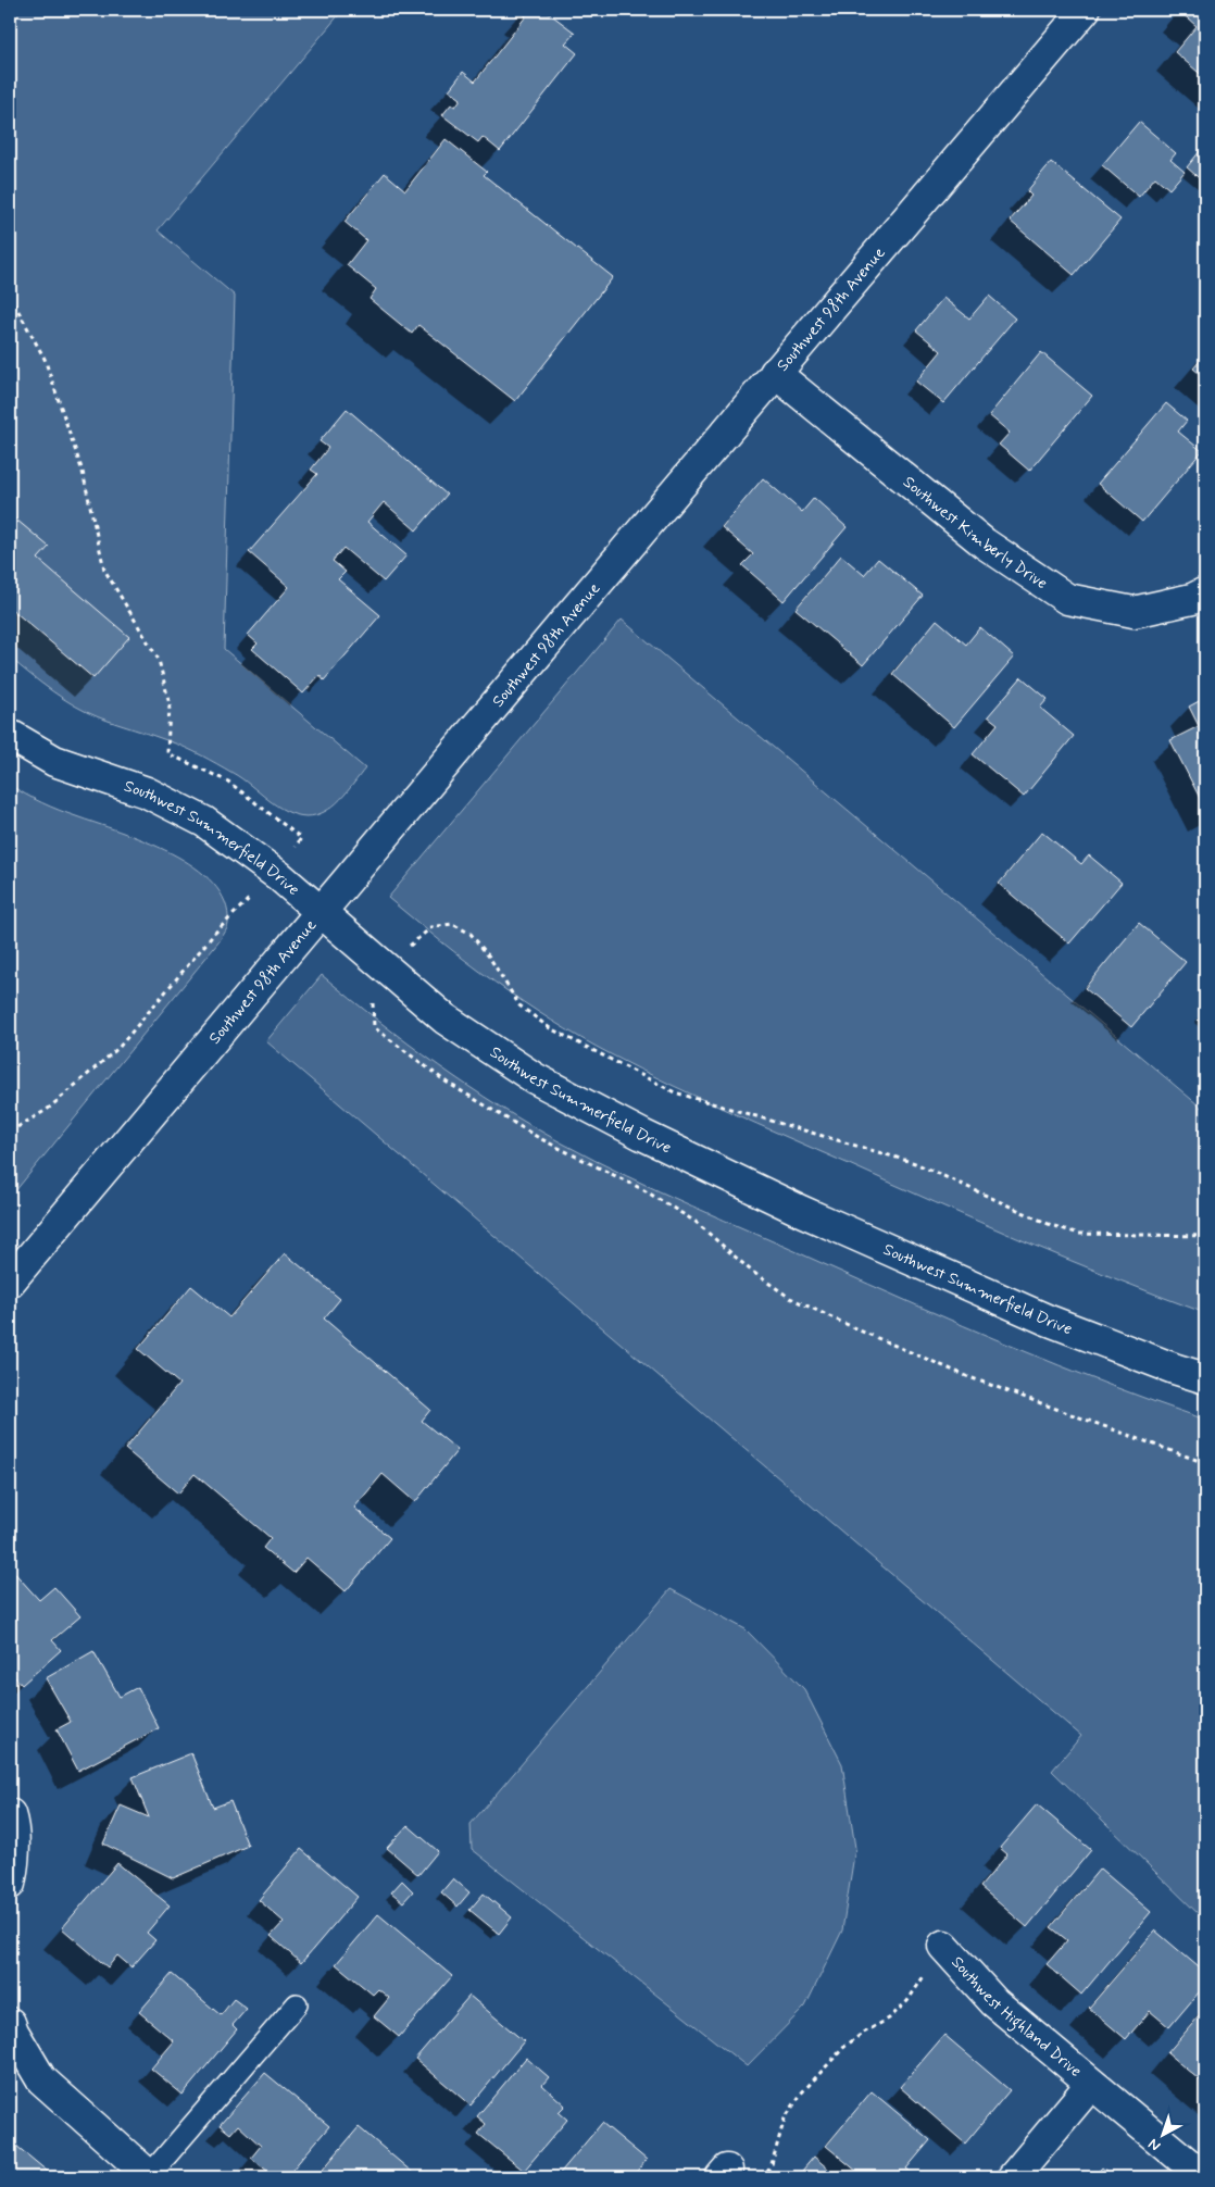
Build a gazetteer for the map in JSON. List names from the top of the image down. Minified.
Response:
{"streets":{"street":["Southwest 98th Avenue","Southwest Kimberly Drive","Southwest Summerfield Drive","Southwest Highland Drive"]},"crossings":[["Southwest 98th Avenue","Southwest Kimberly Drive"],["Southwest 98th Avenue","Southwest Summerfield Drive"]],"north":"bottom left"}
